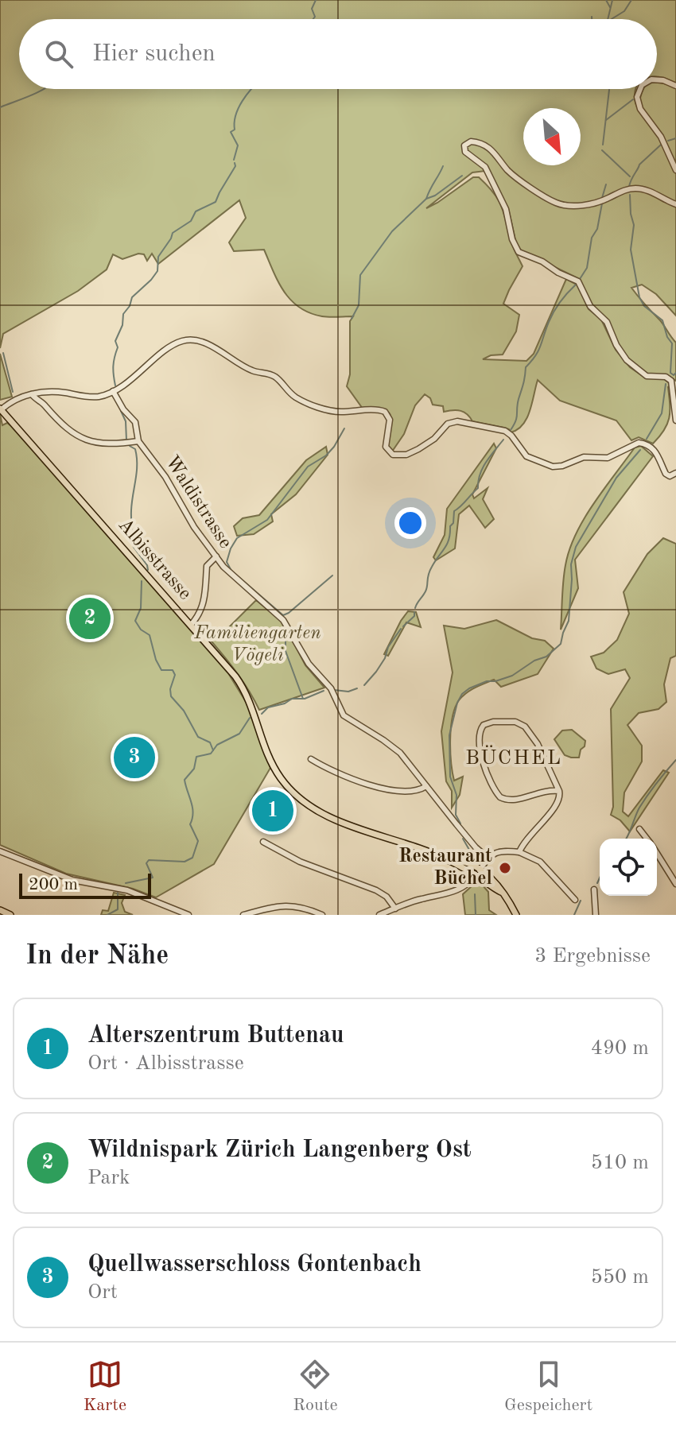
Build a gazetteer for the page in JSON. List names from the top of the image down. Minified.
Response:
{"streets":{"main road":["Albisstrasse"],"street":["Waldistrasse"]},"districts":["BÜCHEL"],"parks":["Familiengarten Vögeli"],"places":["Restaurant Büchel"],"scale_bar":"200 m","north":"bottom right","page":{"search":"Hier suchen","pins":["2","3","1"],"scale":"200 m","heading":["In der Nähe","3 Ergebnisse"],"list":[{"mark":"1","name":"Alterszentrum Buttenau","note":"Ort · Albisstrasse","value":"490 m"},{"mark":"2","name":"Wildnispark Zürich Langenberg Ost","note":"Park","value":"510 m"},{"mark":"3","name":"Quellwasserschloss Gontenbach","note":"Ort","value":"550 m"}],"nav":["Karte","Route","Gespeichert"]}}
